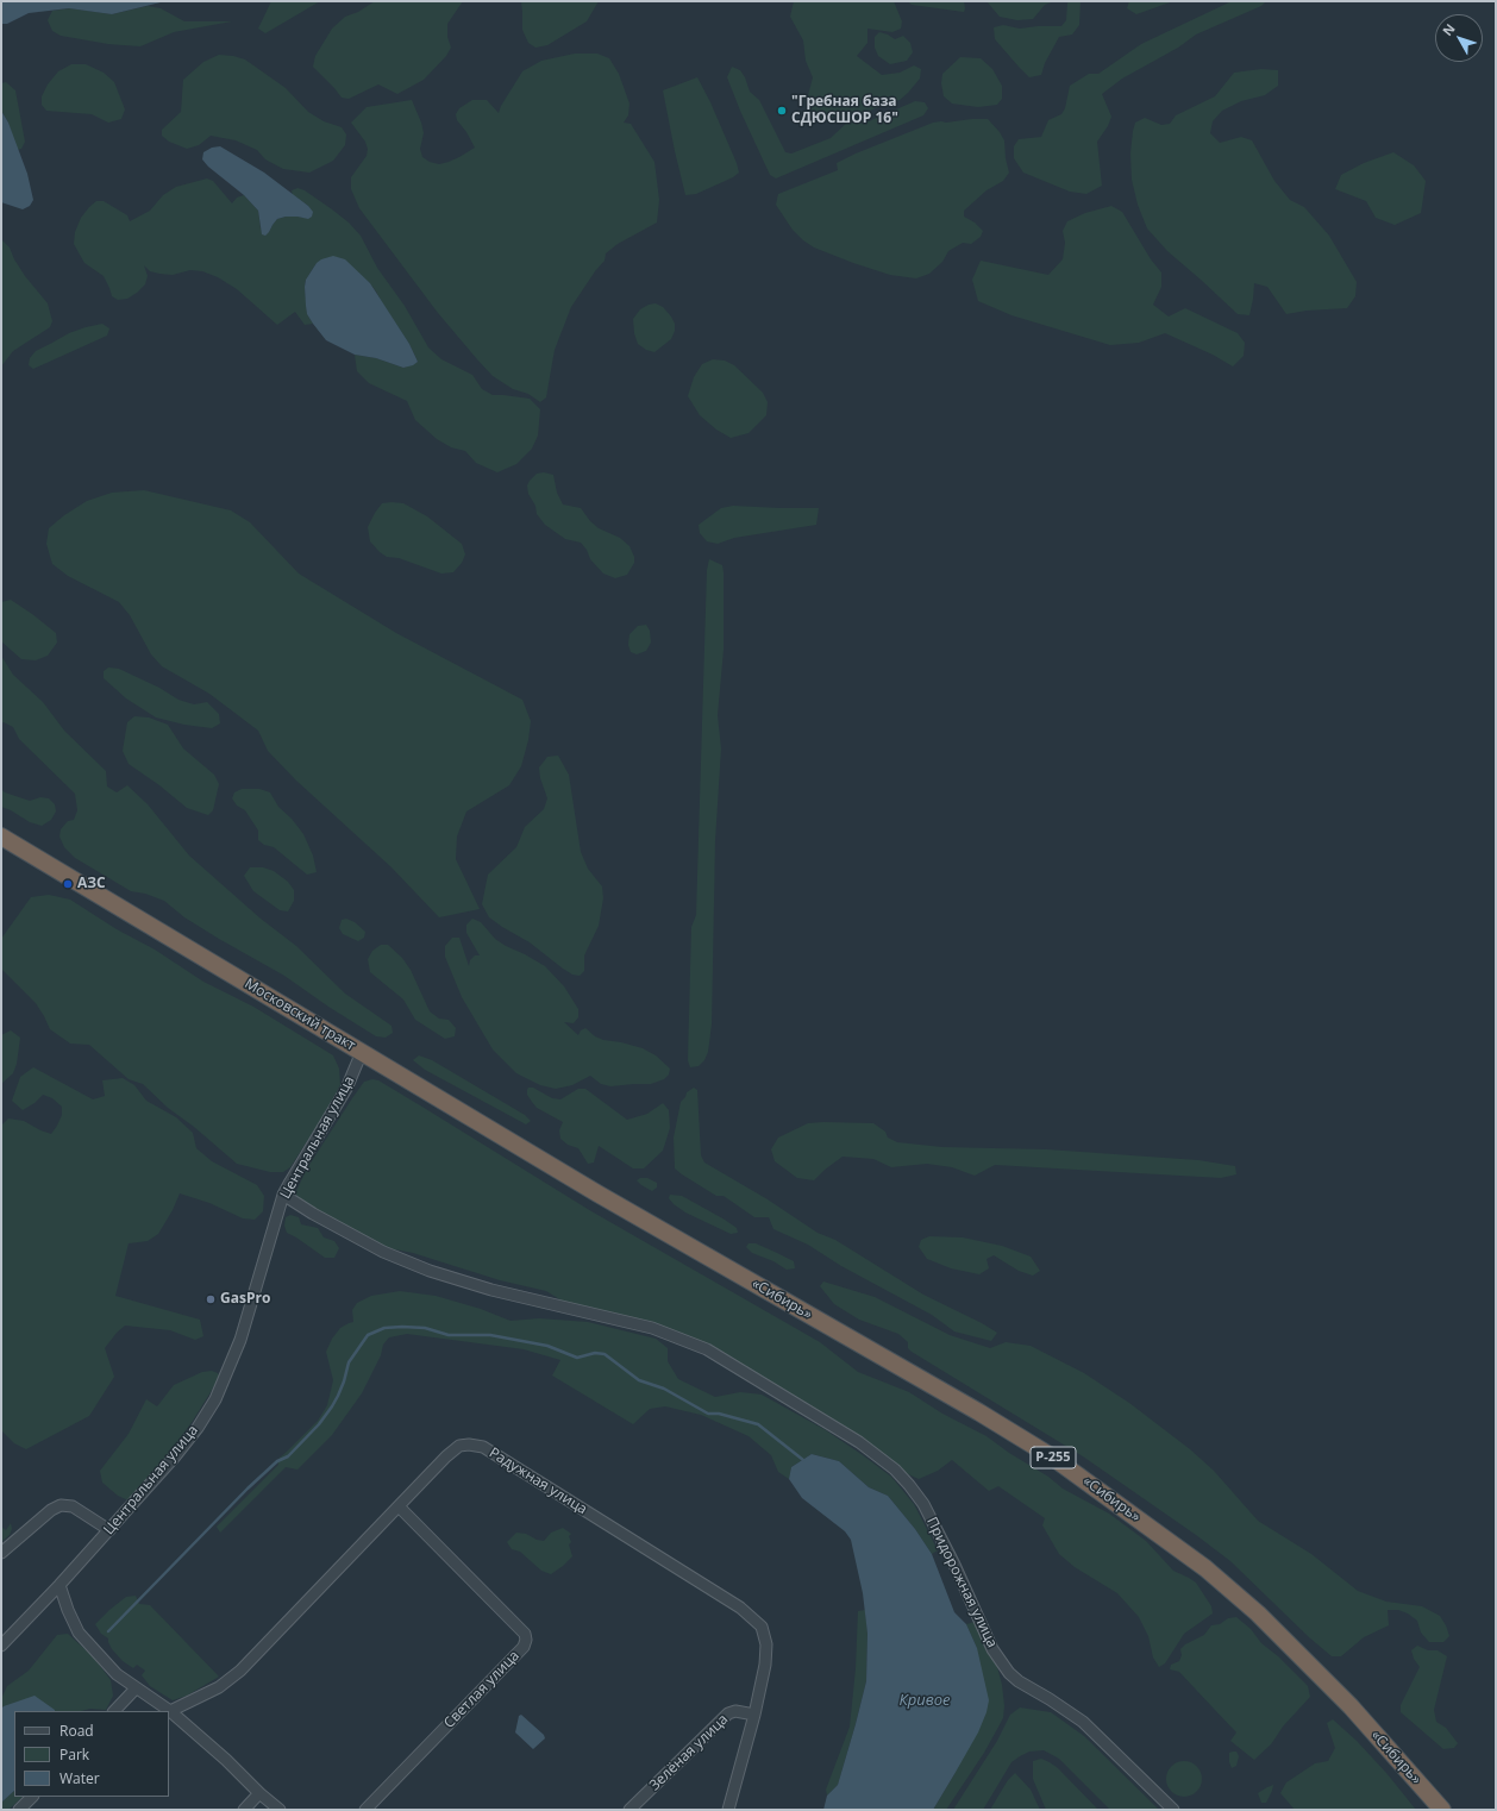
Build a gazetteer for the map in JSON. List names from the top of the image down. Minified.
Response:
{"streets":{"highway":["Московский тракт","«Сибирь»","Р-255"],"street":["Центральная улица","Радужная улица","Придорожная улица","Светлая улица","Зелёная улица"]},"crossings":[["Московский тракт","Центральная улица"],["Московский тракт","«Сибирь»"],["Центральная улица","Придорожная улица"],["Радужная улица","Светлая улица"],["Радужная улица","Зелёная улица"]],"water":["Кривое"],"places":["\"Гребная база СДЮСШОР 16\"","АЗС","GasPro"],"legend":["Road","Park","Water"],"north":"top left"}
